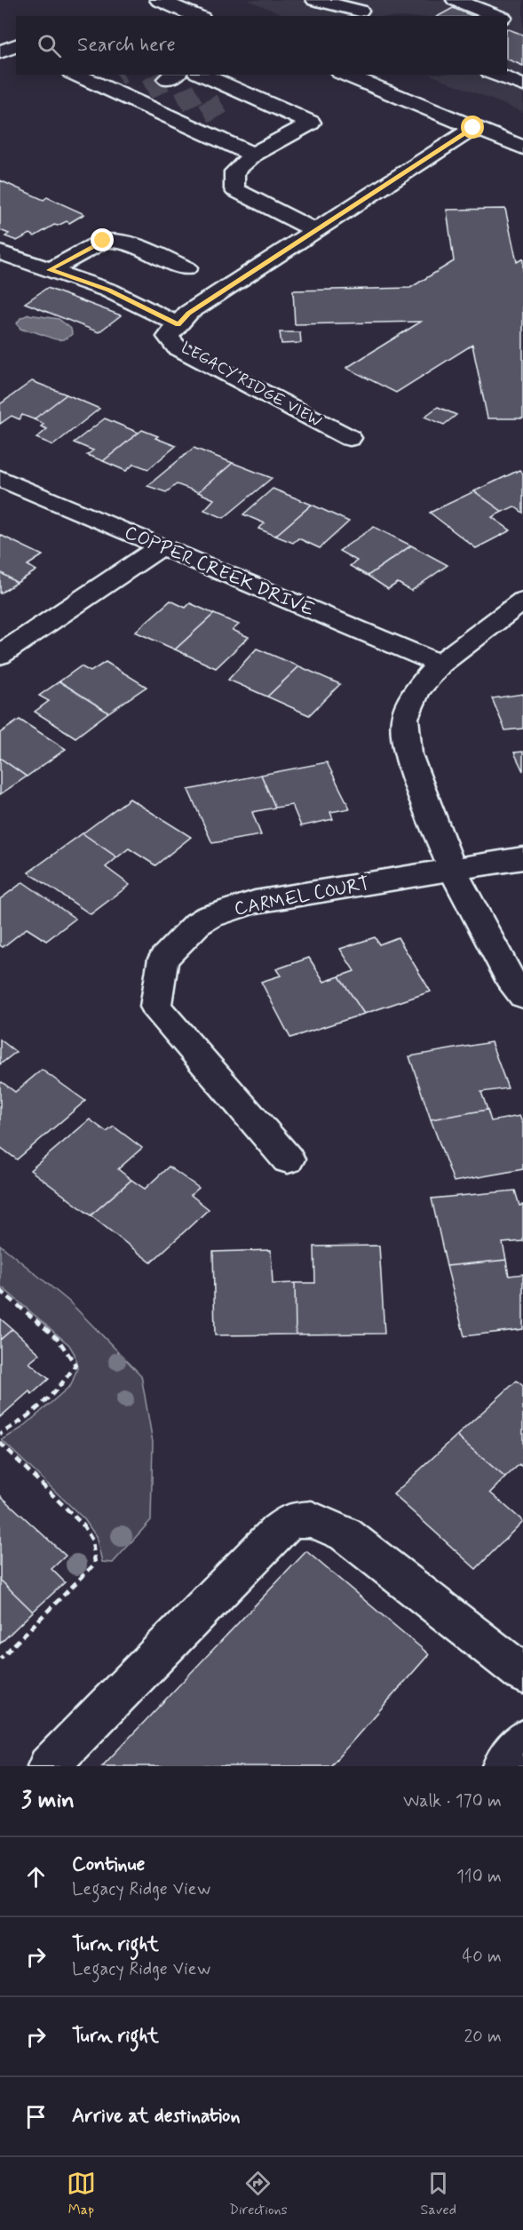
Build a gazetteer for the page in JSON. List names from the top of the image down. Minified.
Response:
{"streets":{"street":["LEGACY RIDGE VIEW","COPPER CREEK DRIVE","CARMEL COURT"]},"page":{"search":"Search here","heading":["3 min","Walk · 170 m"],"list":[["Continue","Legacy Ridge View","110 m"],["Turn right","Legacy Ridge View","40 m"],["Turn right","20 m"],"Arrive at destination"],"nav":["Map","Directions","Saved"]}}
